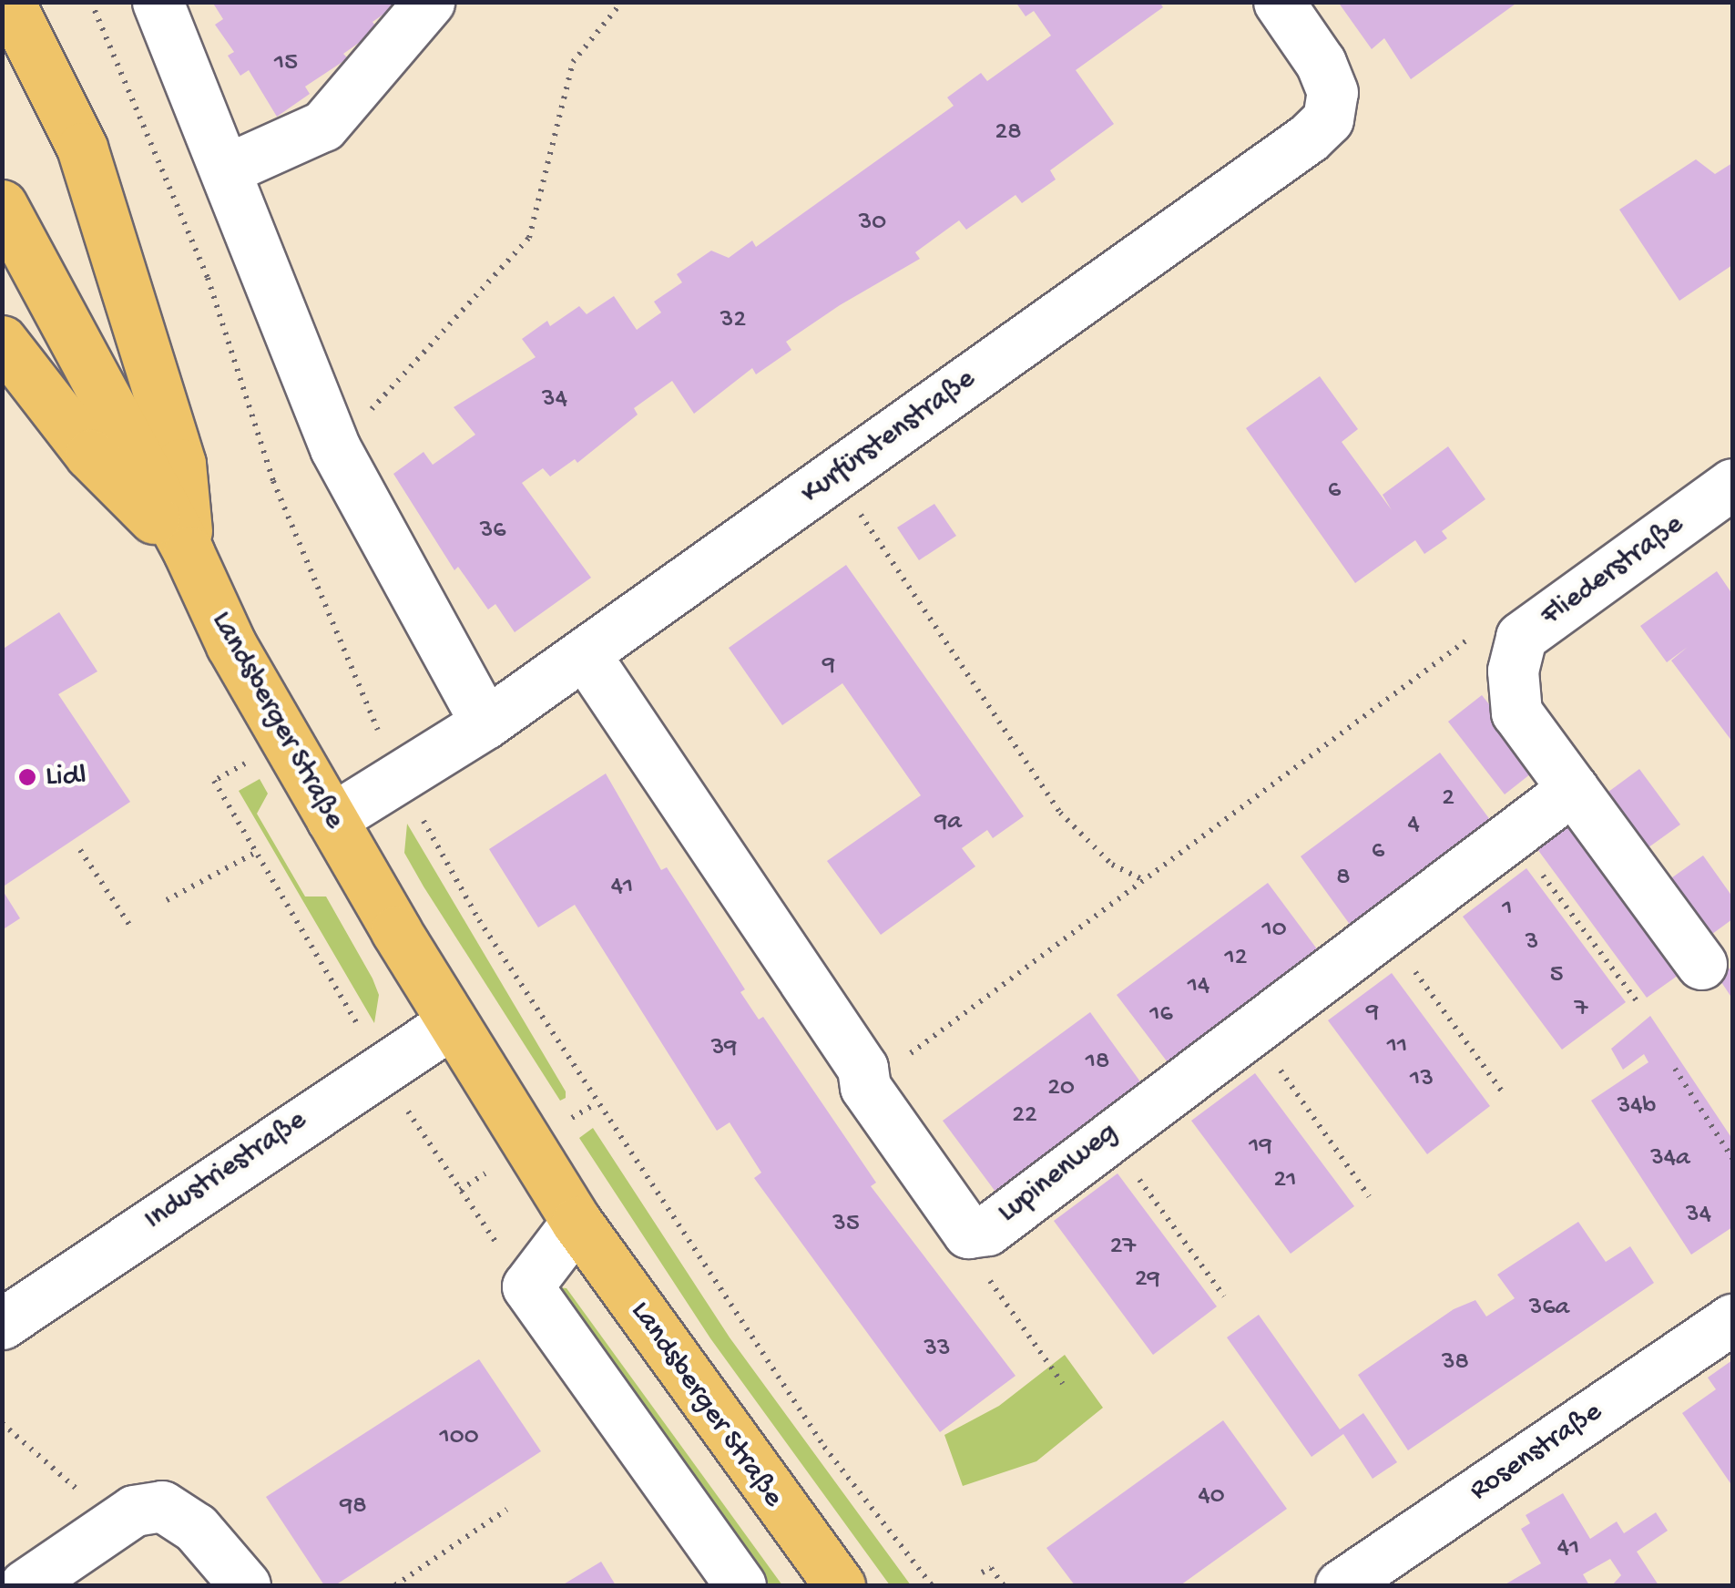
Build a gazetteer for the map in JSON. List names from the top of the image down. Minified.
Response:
{"streets":{"main road":["Landsberger Straße"],"street":["Kurfürstenstraße","Fliederstraße","Industriestraße","Lupinenweg","Rosenstraße"]},"crossings":[["Kurfürstenstraße","Landsberger Straße"],["Kurfürstenstraße","Lupinenweg"],["Landsberger Straße","Industriestraße"]],"places":["Lidl"],"house_numbers":["15","28","30","32","34","6","36","9","2","9a","4","6","8","41","1","10","3","12","5","14","7","9","16","11","39","18","13","20","34b","22","19","34a","21","34","35","27","29","36a","33","38","100","40","98","41"]}
